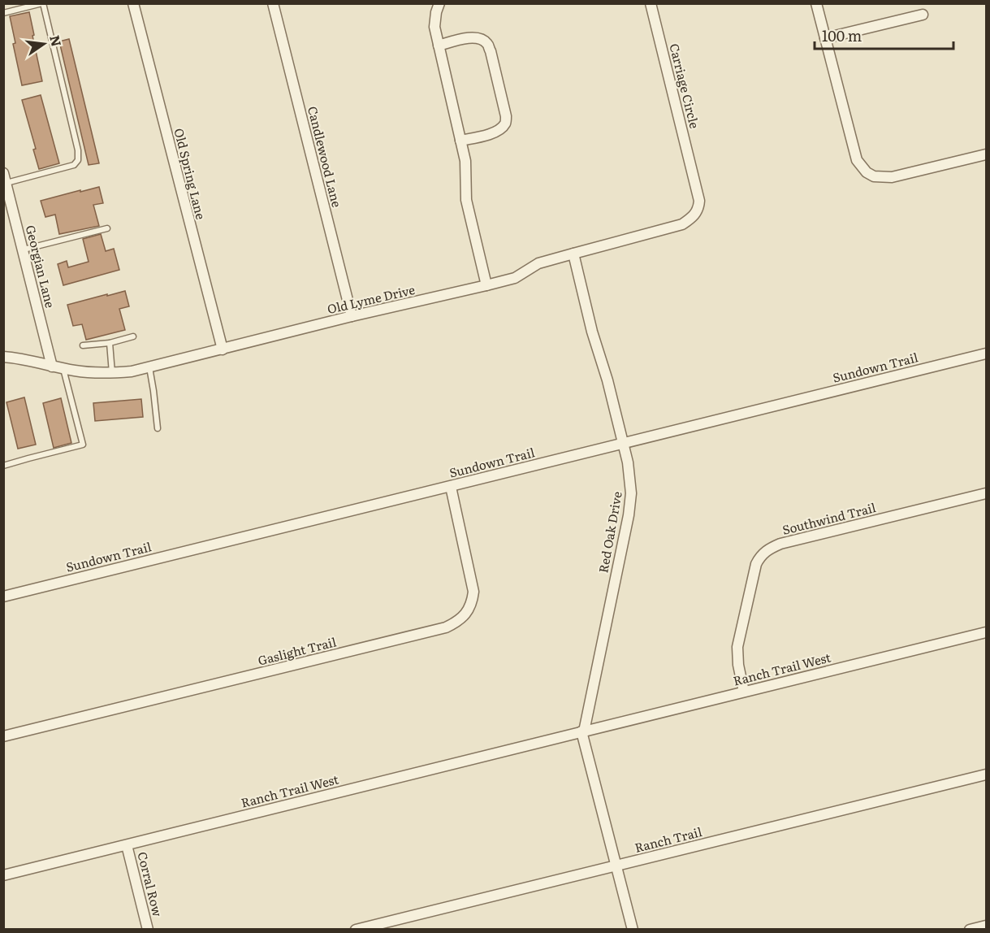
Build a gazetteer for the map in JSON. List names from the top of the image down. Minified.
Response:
{"streets":{"street":["Carriage Circle","Candlewood Lane","Old Spring Lane","Georgian Lane","Old Lyme Drive","Sundown Trail","Southwind Trail","Red Oak Drive","Gaslight Trail","Ranch Trail West","Ranch Trail","Corral Row"]},"crossings":[["Carriage Circle","Old Lyme Drive"],["Candlewood Lane","Old Lyme Drive"],["Old Spring Lane","Old Lyme Drive"],["Georgian Lane","Old Lyme Drive"],["Old Lyme Drive","Red Oak Drive"],["Sundown Trail","Red Oak Drive"],["Sundown Trail","Gaslight Trail"],["Southwind Trail","Ranch Trail West"],["Red Oak Drive","Ranch Trail West"],["Red Oak Drive","Ranch Trail"],["Ranch Trail West","Corral Row"]],"scale_bar":"100 m","north":"right"}
